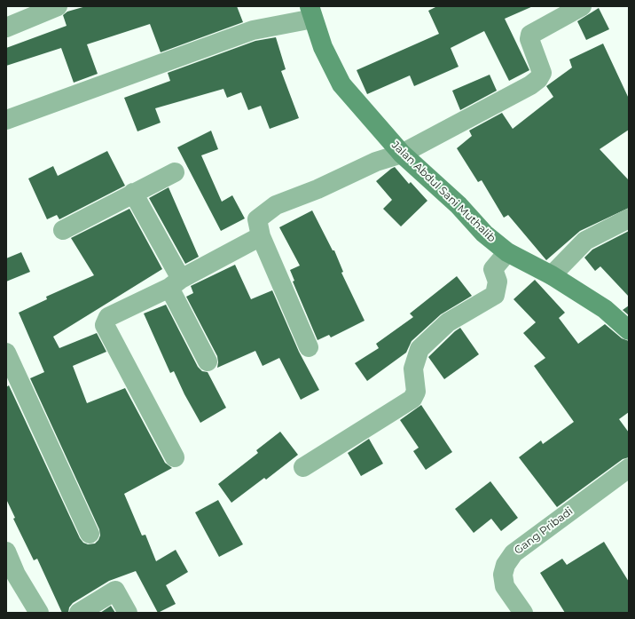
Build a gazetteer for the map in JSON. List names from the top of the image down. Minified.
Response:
{"streets":{"street":["Jalan Abdul Sani Muthalib","Gang Pribadi"]}}
